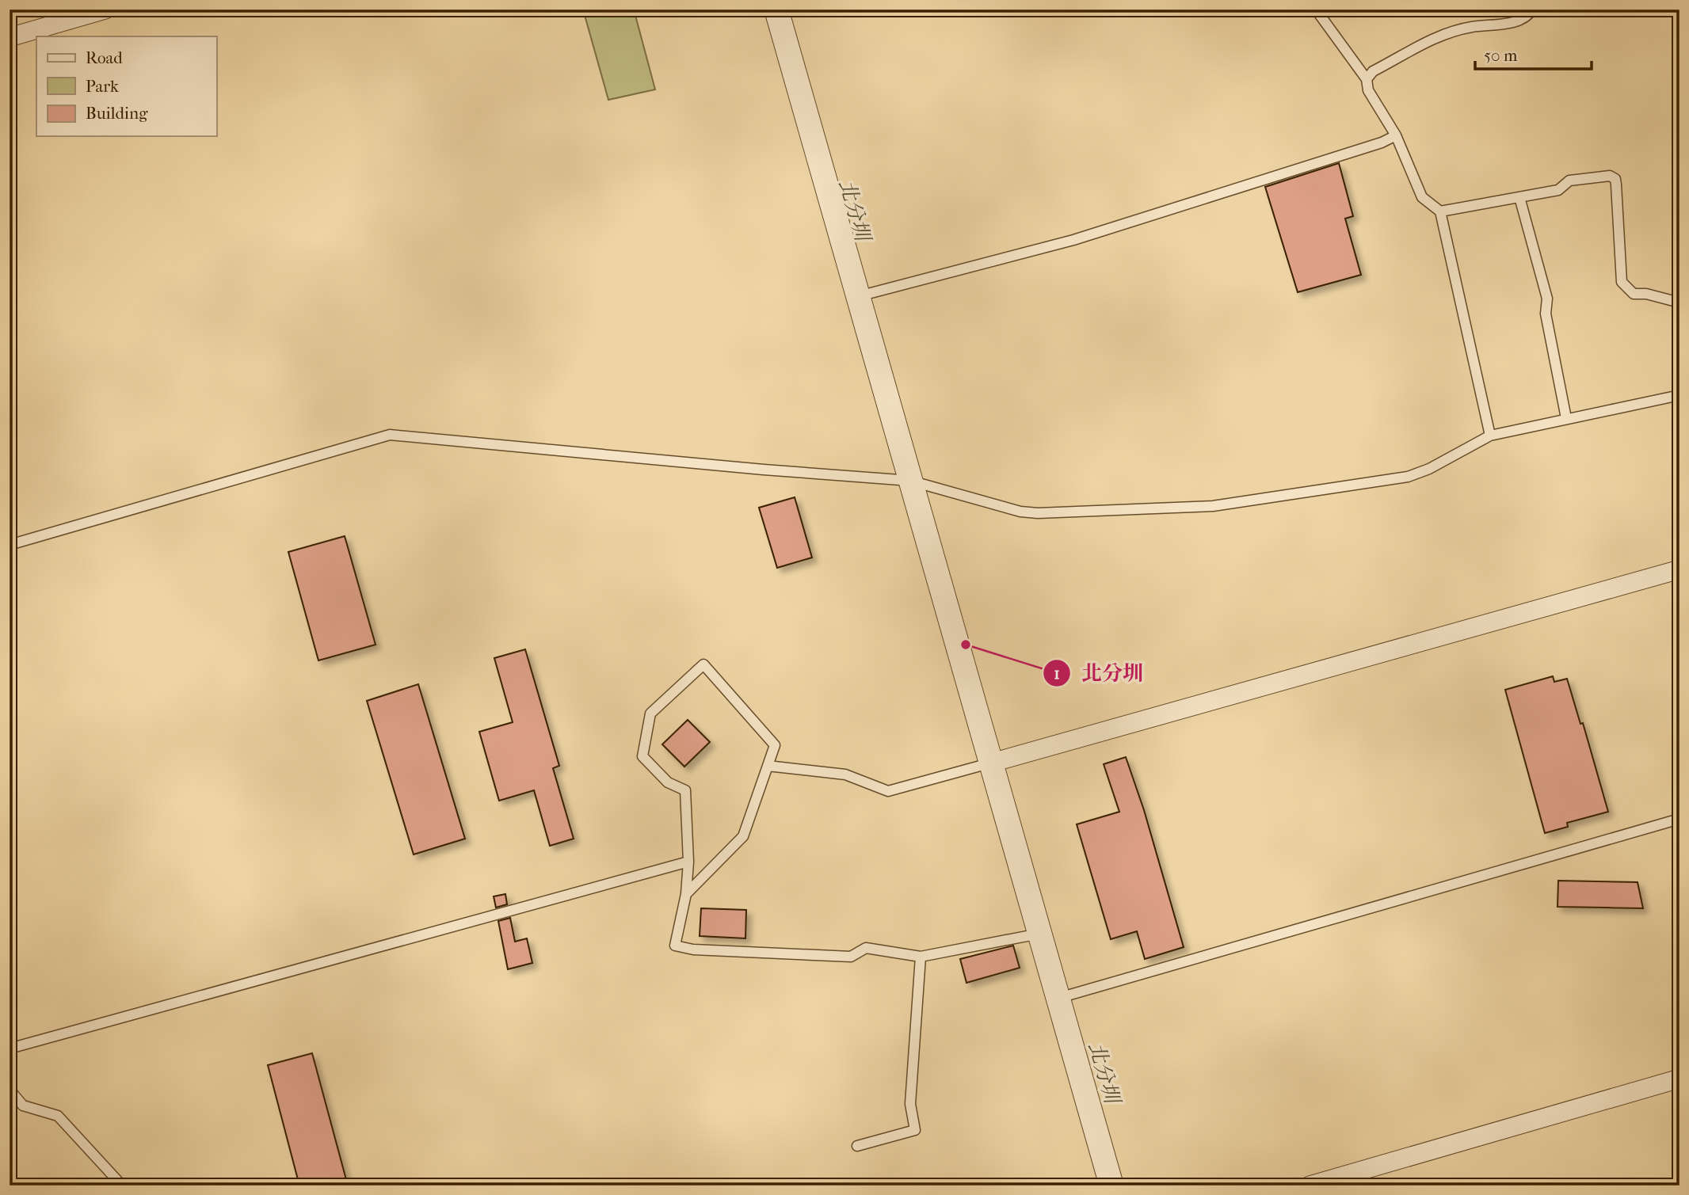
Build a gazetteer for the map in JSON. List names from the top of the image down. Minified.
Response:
{"water":["北分圳"],"places":["北分圳"],"legend":["Road","Park","Building"],"scale_bar":"50 m"}
